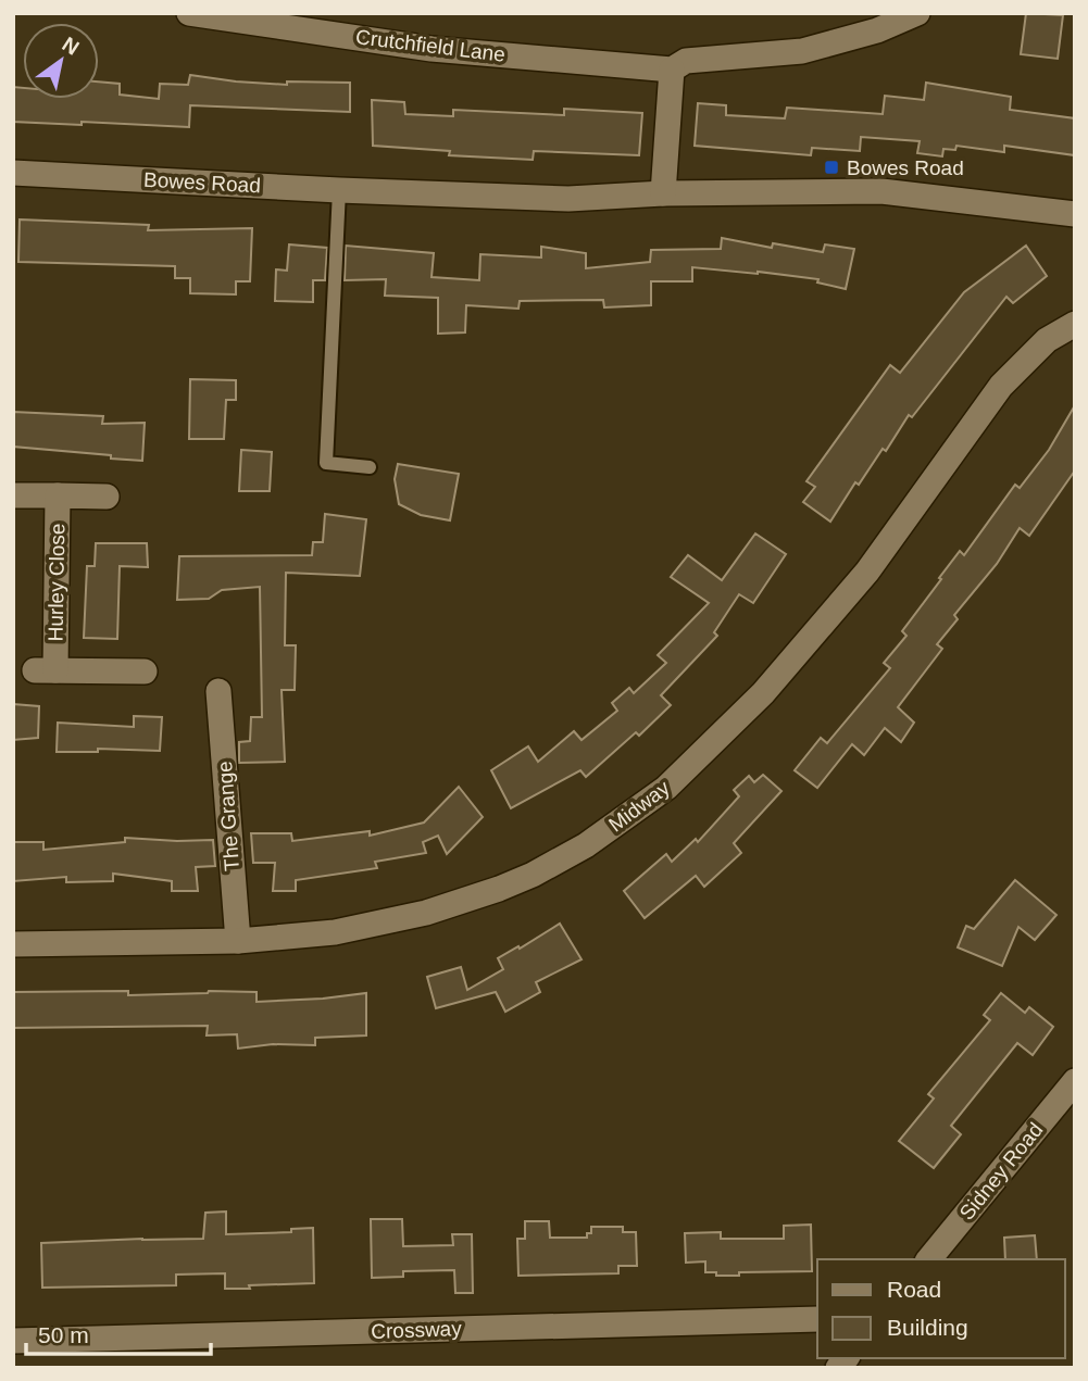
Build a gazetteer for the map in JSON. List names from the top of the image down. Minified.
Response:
{"streets":{"street":["Crutchfield Lane","Bowes Road","Hurley Close","Midway","The Grange","Sidney Road","Crossway"]},"crossings":[["Midway","The Grange"]],"places":{"transit":["Bowes Road"]},"legend":["Road","Building"],"scale_bar":"50 m","north":"top right"}
